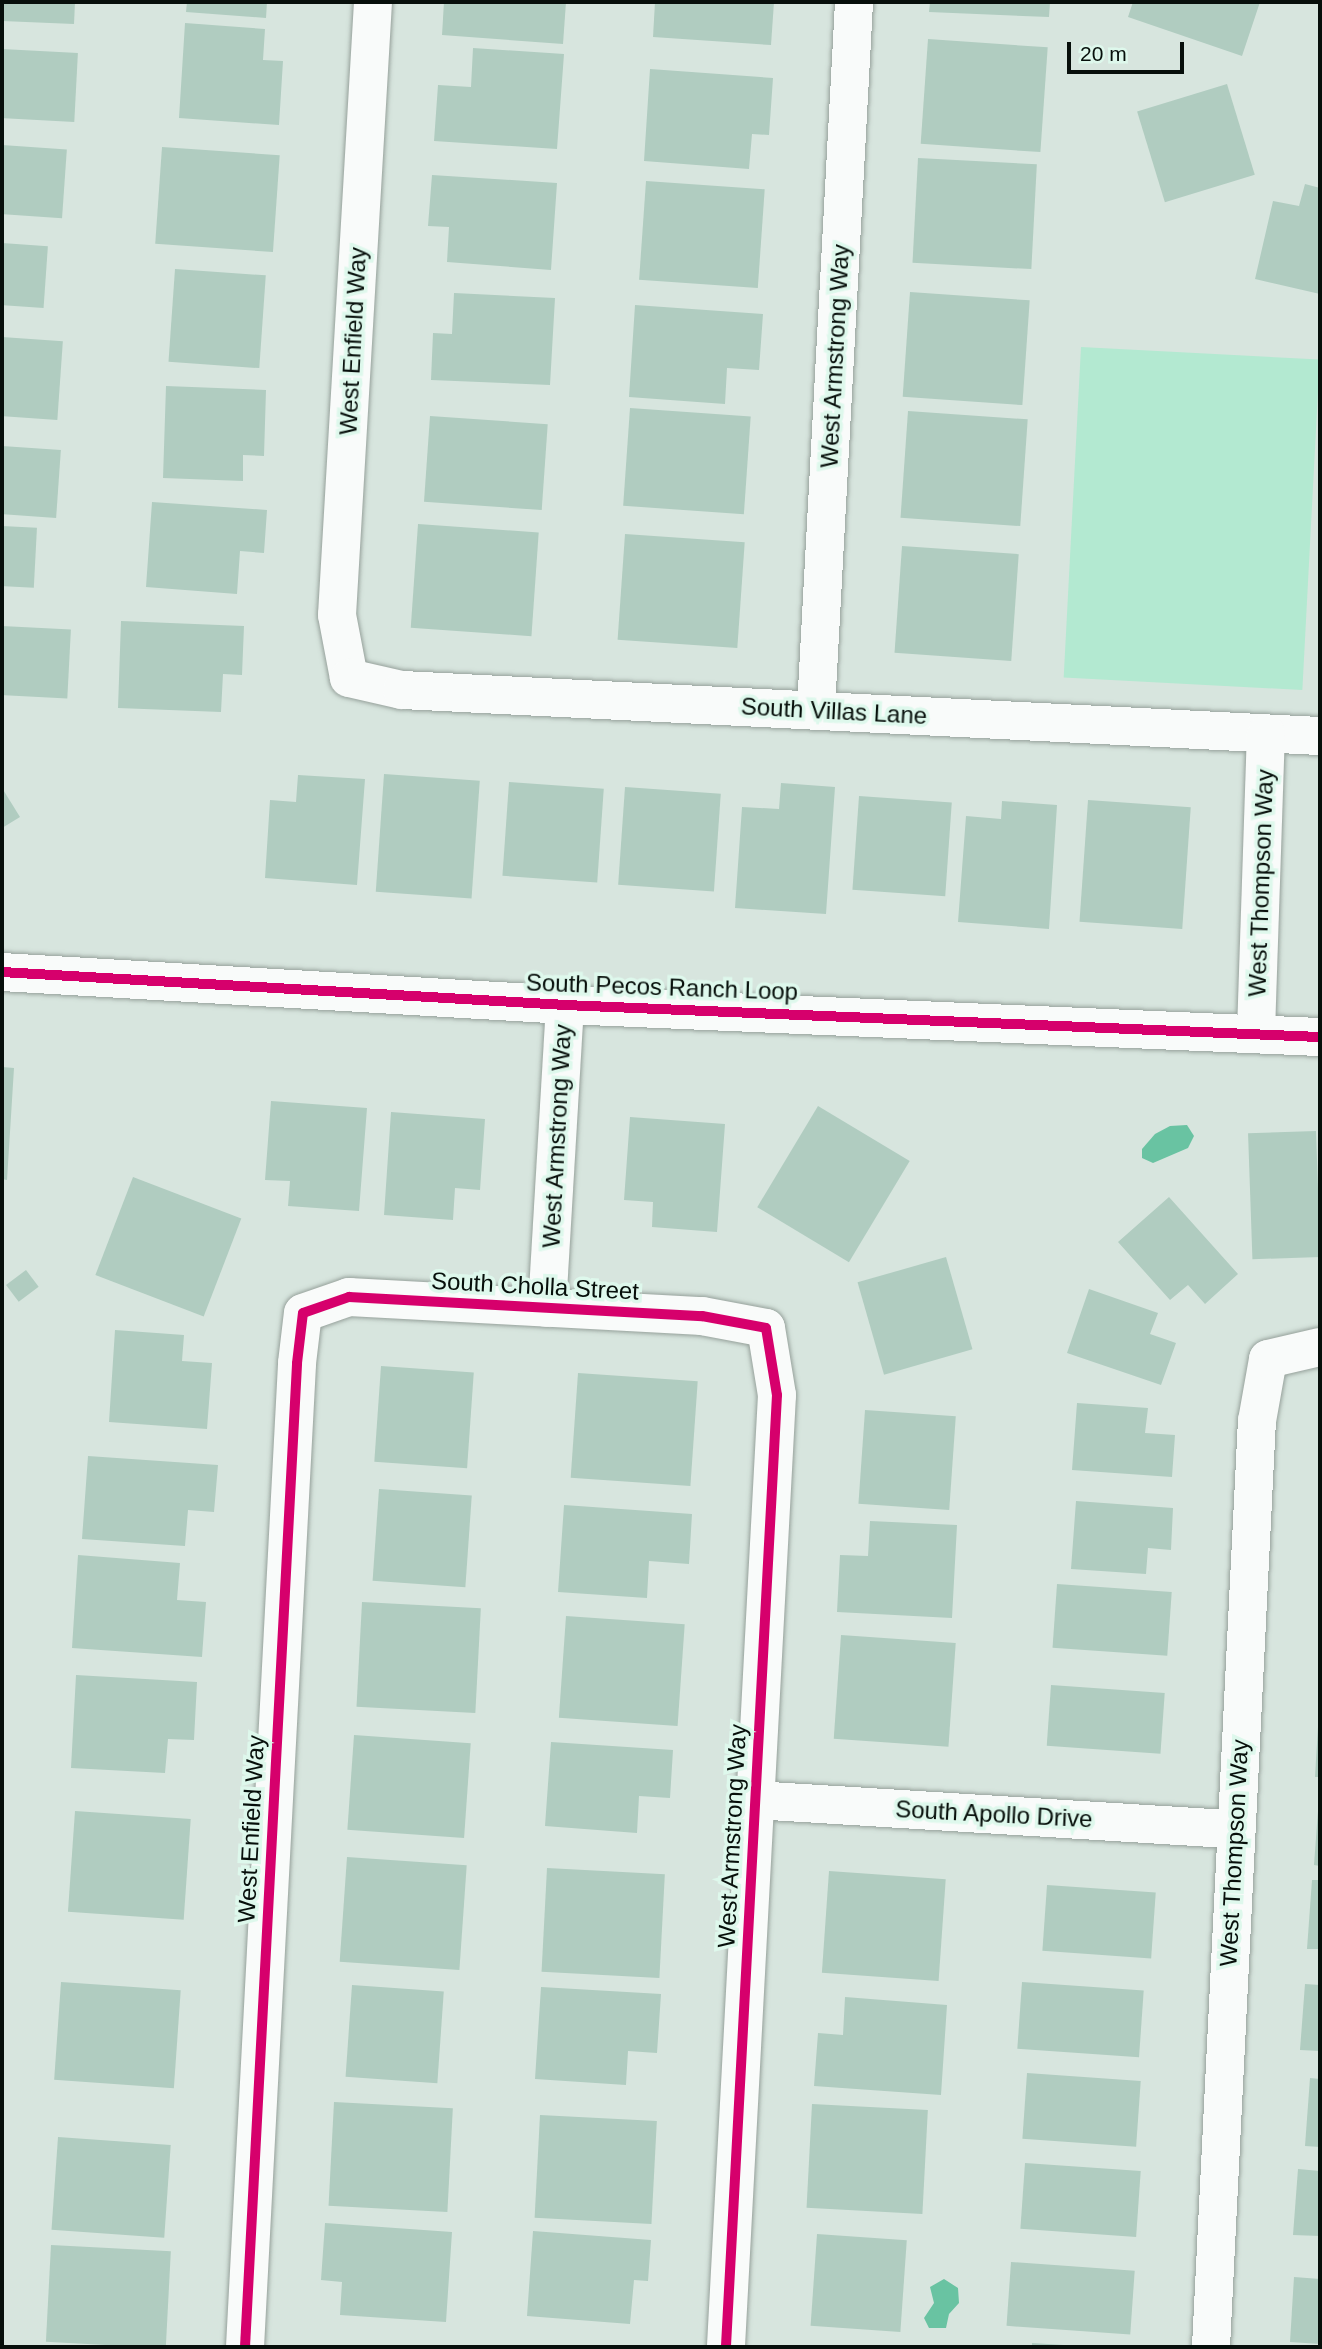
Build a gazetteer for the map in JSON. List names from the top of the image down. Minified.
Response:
{"streets":{"street":["West Enfield Way","West Armstrong Way","South Villas Lane","West Thompson Way","South Pecos Ranch Loop","South Cholla Street","South Apollo Drive"]},"crossings":[["West Enfield Way","South Villas Lane"],["West Enfield Way","South Cholla Street"],["West Armstrong Way","South Villas Lane"],["West Armstrong Way","South Pecos Ranch Loop"],["West Armstrong Way","South Cholla Street"],["West Armstrong Way","South Apollo Drive"],["South Villas Lane","West Thompson Way"],["West Thompson Way","South Pecos Ranch Loop"],["West Thompson Way","South Apollo Drive"]],"scale_bar":"20 m"}
